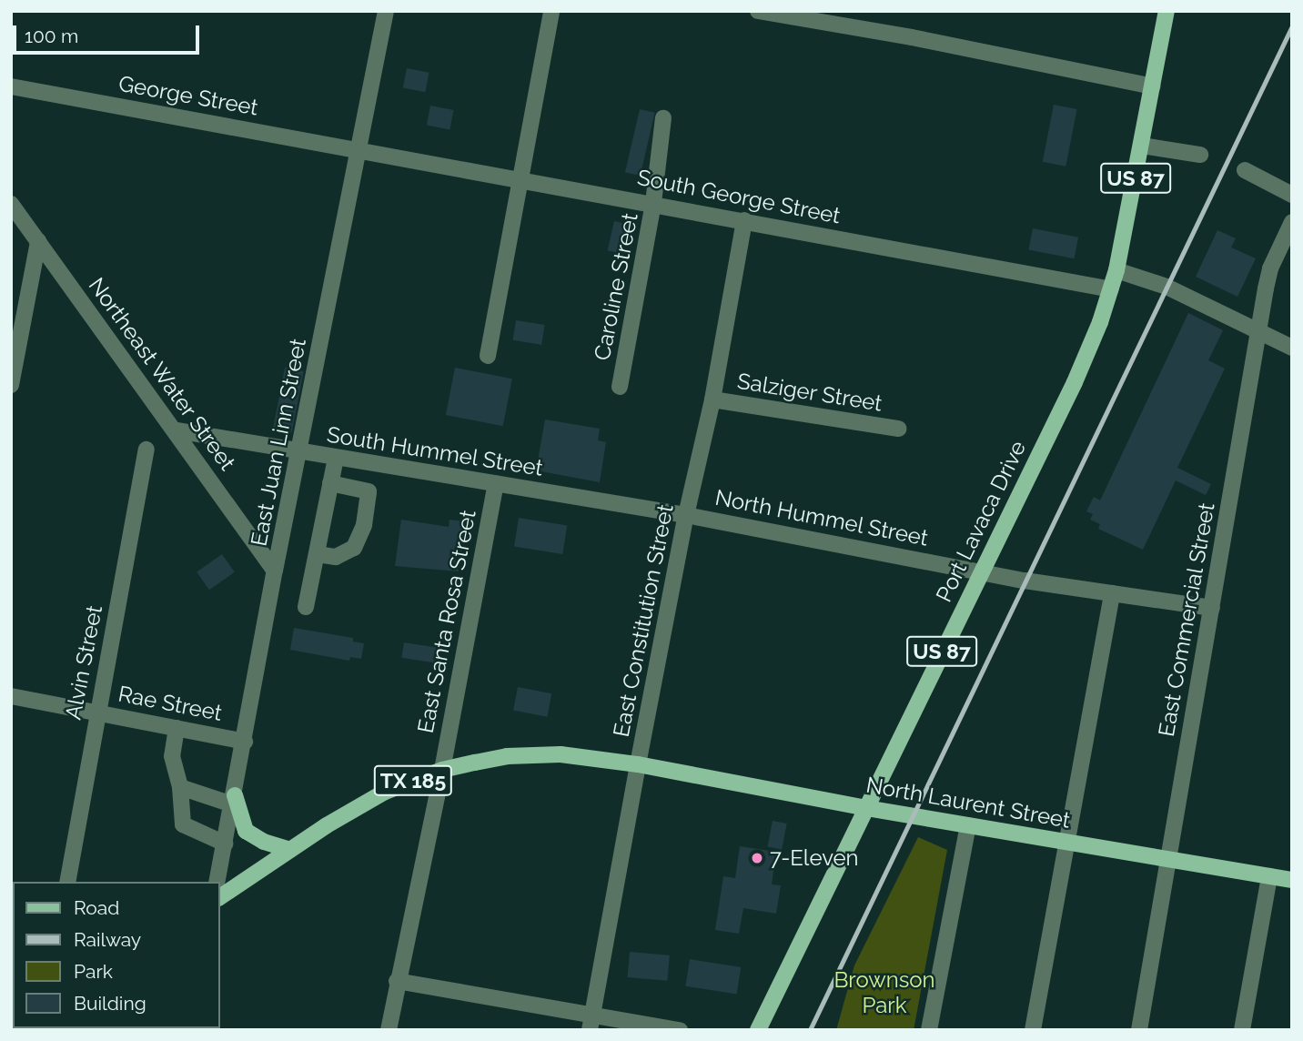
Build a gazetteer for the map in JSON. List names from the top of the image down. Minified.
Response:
{"streets":{"main road":["US 87","Port Lavaca Drive","TX 185","North Laurent Street"],"street":["George Street","South George Street","Caroline Street","Northeast Water Street","Salziger Street","East Juan Linn Street","South Hummel Street","North Hummel Street","East Commercial Street","East Constitution Street","East Santa Rosa Street","Alvin Street","Rae Street"]},"crossings":[["George Street","South George Street"],["George Street","East Juan Linn Street"],["US 87","Port Lavaca Drive"],["South George Street","Caroline Street"],["South George Street","East Juan Linn Street"],["South George Street","Port Lavaca Drive"],["South George Street","East Constitution Street"],["Northeast Water Street","East Juan Linn Street"],["Northeast Water Street","South Hummel Street"],["Salziger Street","East Constitution Street"],["East Juan Linn Street","South Hummel Street"],["East Juan Linn Street","Rae Street"],["South Hummel Street","North Hummel Street"],["South Hummel Street","East Constitution Street"],["South Hummel Street","East Santa Rosa Street"],["North Hummel Street","Port Lavaca Drive"],["North Hummel Street","East Commercial Street"],["North Hummel Street","East Constitution Street"],["Port Lavaca Drive","North Laurent Street"],["East Commercial Street","North Laurent Street"],["East Constitution Street","TX 185"],["East Constitution Street","North Laurent Street"],["East Santa Rosa Street","TX 185"],["Alvin Street","Rae Street"],["TX 185","North Laurent Street"]],"parks":["Brownson Park"],"places":["7-Eleven"],"legend":["Road","Railway","Park","Building"],"scale_bar":"100 m"}
